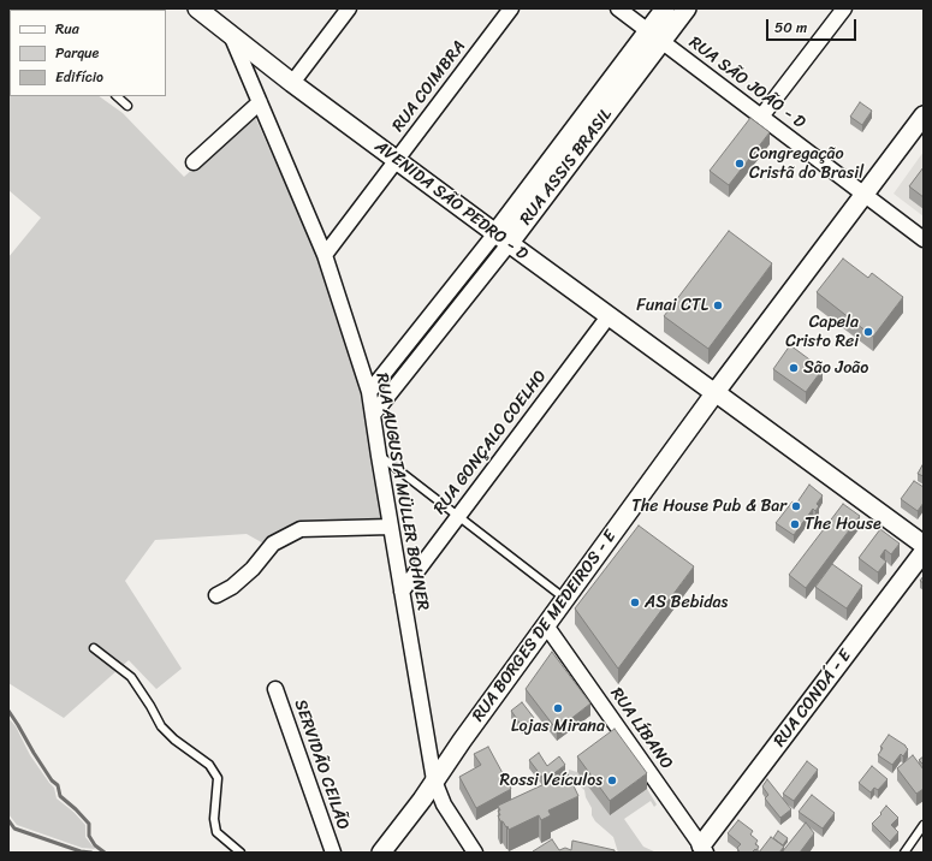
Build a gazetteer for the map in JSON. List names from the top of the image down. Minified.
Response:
{"streets":{"street":["RUA SÃO JOÃO - D","RUA COIMBRA","RUA ASSIS BRASIL","AVENIDA SÃO PEDRO - D","RUA GONÇALO COELHO","RUA AUGUSTA MÜLLER BOHNER","RUA BORGES DE MEDEIROS - E","RUA CONDÁ - E","RUA LÍBANO","SERVIDÃO CEILÃO"]},"crossings":[["RUA SÃO JOÃO - D","RUA ASSIS BRASIL"],["RUA SÃO JOÃO - D","RUA BORGES DE MEDEIROS - E"],["RUA COIMBRA","AVENIDA SÃO PEDRO - D"],["RUA COIMBRA","RUA AUGUSTA MÜLLER BOHNER"],["RUA ASSIS BRASIL","AVENIDA SÃO PEDRO - D"],["RUA ASSIS BRASIL","RUA AUGUSTA MÜLLER BOHNER"],["AVENIDA SÃO PEDRO - D","RUA GONÇALO COELHO"],["AVENIDA SÃO PEDRO - D","RUA AUGUSTA MÜLLER BOHNER"],["AVENIDA SÃO PEDRO - D","RUA BORGES DE MEDEIROS - E"],["RUA GONÇALO COELHO","RUA AUGUSTA MÜLLER BOHNER"],["RUA AUGUSTA MÜLLER BOHNER","RUA BORGES DE MEDEIROS - E"],["RUA BORGES DE MEDEIROS - E","RUA LÍBANO"],["RUA CONDÁ - E","RUA LÍBANO"]],"places":["Congregação Cristã do Brasil","Funai CTL","Capela Cristo Rei","São João","The House Pub & Bar","The House","AS Bebidas","Lojas Mirana","Rossi Veículos"],"legend":["Rua","Parque","Edifício"],"scale_bar":"50 m"}
